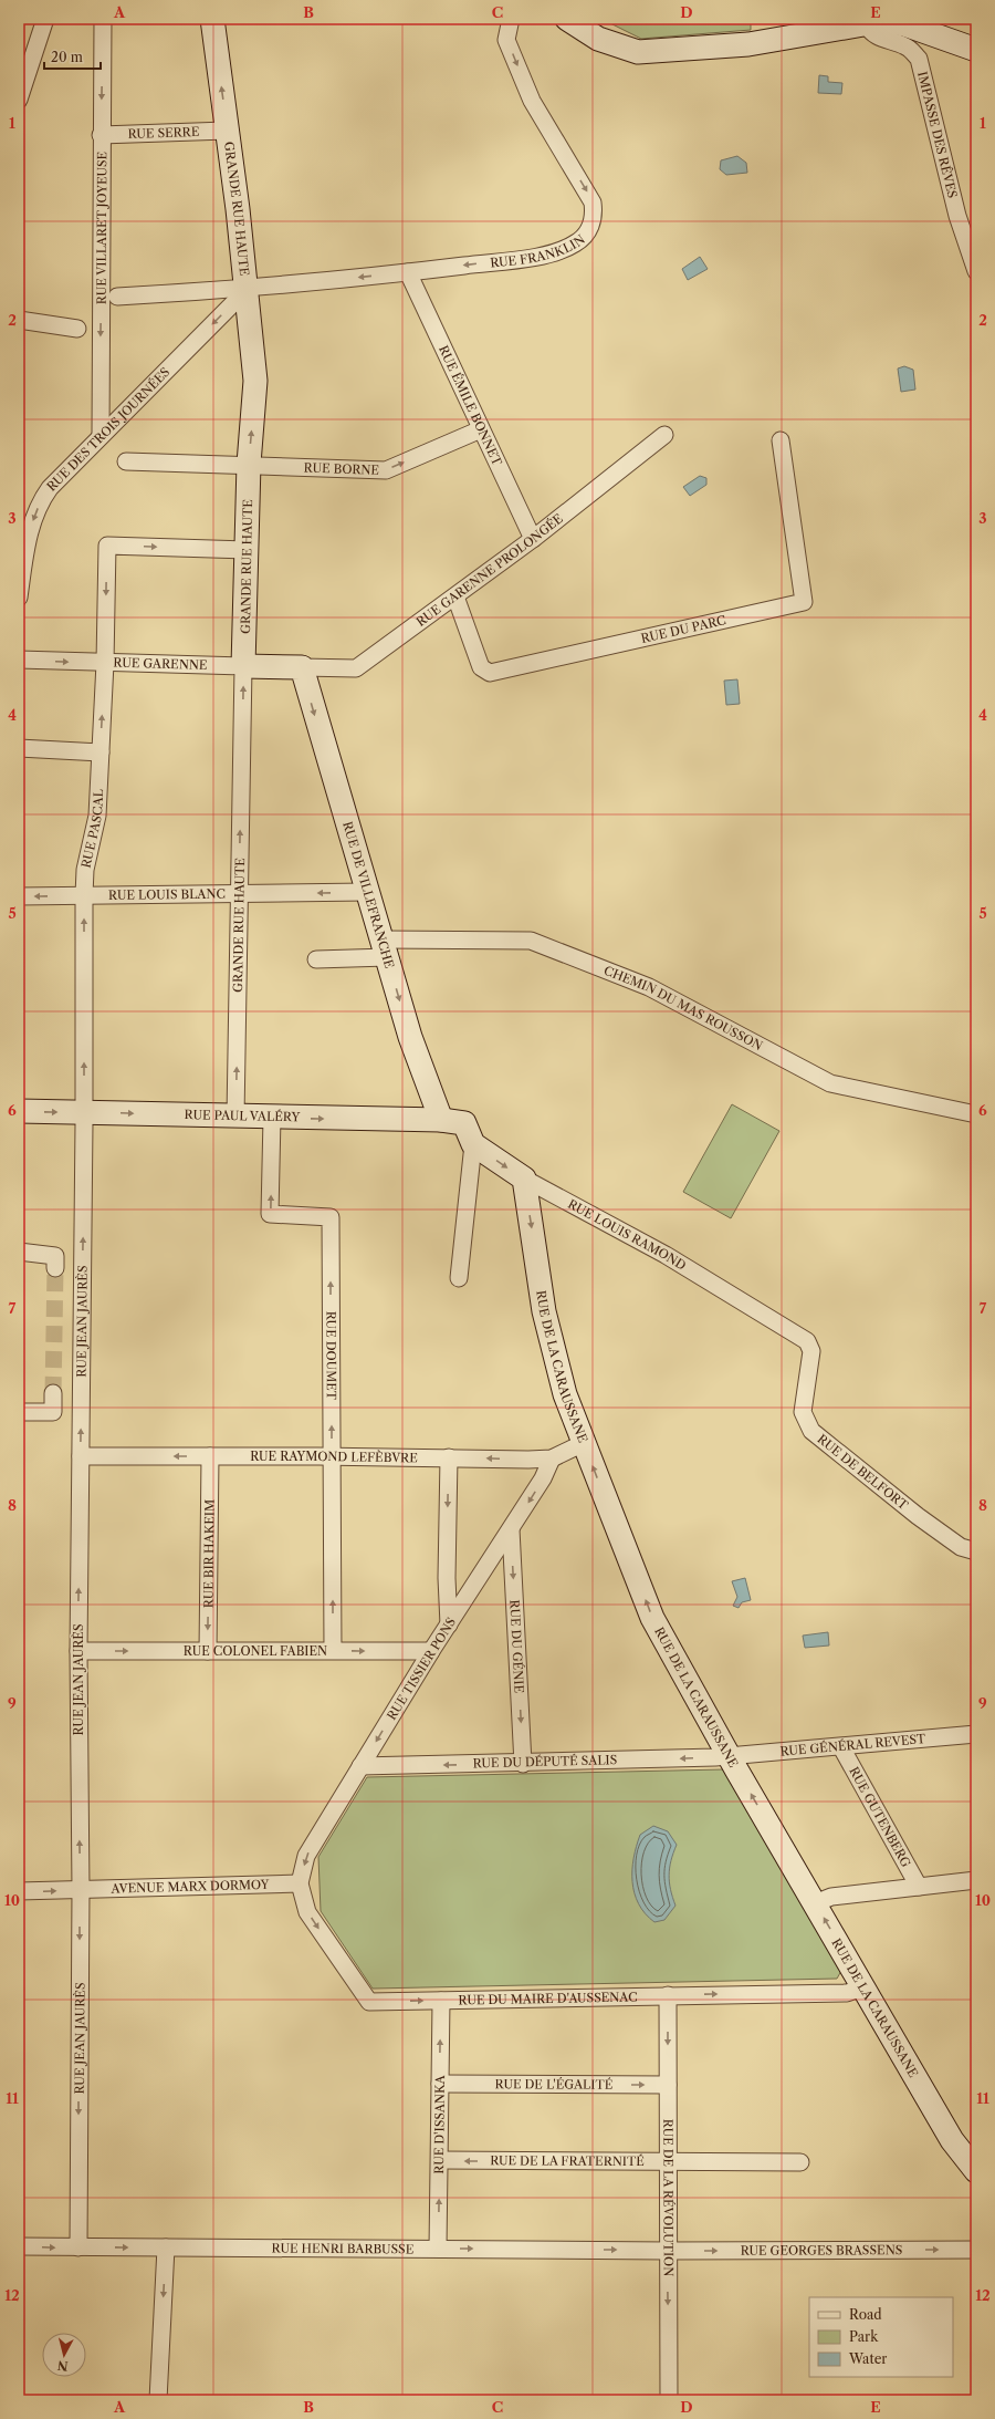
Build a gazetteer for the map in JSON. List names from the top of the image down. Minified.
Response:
{"streets":{"street":["RUE SERRE","IMPASSE DES RÊVES","GRANDE RUE HAUTE","RUE VILLARET JOYEUSE","RUE FRANKLIN","RUE ÉMILE BONNET","RUE DES TROIS JOURNÉES","RUE BORNE","RUE GARENNE PROLONGÉE","RUE DU PARC","RUE GARENNE","RUE PASCAL","RUE LOUIS BLANC","RUE DE VILLEFRANCHE","CHEMIN DU MAS ROUSSON","RUE PAUL VALÉRY","RUE LOUIS RAMOND","RUE JEAN JAURÈS","RUE DOUMET","RUE DE LA CARAUSSANE","RUE RAYMOND LEFÈBVRE","RUE DE BELFORT","RUE BIR HAKEIM","RUE DU GÉNIE","RUE COLONEL FABIEN","RUE TISSIER PONS","RUE GÉNÉRAL REVEST","RUE DU DÉPUTÉ SALIS","RUE GUTENBERG","AVENUE MARX DORMOY","RUE DU MAIRE D'AUSSENAC","RUE DE L'ÉGALITÉ","RUE D'ISSANKA","RUE DE LA FRATERNITÉ","RUE DE LA RÉVOLUTION","RUE HENRI BARBUSSE","RUE GEORGES BRASSENS"]},"crossings":[["RUE SERRE","GRANDE RUE HAUTE"],["RUE SERRE","RUE VILLARET JOYEUSE"],["GRANDE RUE HAUTE","RUE FRANKLIN"],["GRANDE RUE HAUTE","RUE DES TROIS JOURNÉES"],["GRANDE RUE HAUTE","RUE BORNE"],["GRANDE RUE HAUTE","RUE GARENNE"],["GRANDE RUE HAUTE","RUE PASCAL"],["GRANDE RUE HAUTE","RUE LOUIS BLANC"],["GRANDE RUE HAUTE","RUE PAUL VALÉRY"],["RUE VILLARET JOYEUSE","RUE DES TROIS JOURNÉES"],["RUE FRANKLIN","RUE ÉMILE BONNET"],["RUE FRANKLIN","RUE DES TROIS JOURNÉES"],["RUE ÉMILE BONNET","RUE BORNE"],["RUE ÉMILE BONNET","RUE GARENNE PROLONGÉE"],["RUE GARENNE PROLONGÉE","RUE DU PARC"],["RUE GARENNE PROLONGÉE","RUE GARENNE"],["RUE GARENNE PROLONGÉE","RUE DE VILLEFRANCHE"],["RUE GARENNE","RUE PASCAL"],["RUE GARENNE","RUE DE VILLEFRANCHE"],["RUE PASCAL","RUE LOUIS BLANC"],["RUE PASCAL","RUE PAUL VALÉRY"],["RUE PASCAL","RUE JEAN JAURÈS"],["RUE LOUIS BLANC","RUE DE VILLEFRANCHE"],["RUE DE VILLEFRANCHE","CHEMIN DU MAS ROUSSON"],["RUE DE VILLEFRANCHE","RUE PAUL VALÉRY"],["RUE PAUL VALÉRY","RUE LOUIS RAMOND"],["RUE PAUL VALÉRY","RUE JEAN JAURÈS"],["RUE PAUL VALÉRY","RUE DOUMET"],["RUE LOUIS RAMOND","RUE DE LA CARAUSSANE"],["RUE LOUIS RAMOND","RUE DE BELFORT"],["RUE JEAN JAURÈS","RUE RAYMOND LEFÈBVRE"],["RUE JEAN JAURÈS","RUE COLONEL FABIEN"],["RUE JEAN JAURÈS","AVENUE MARX DORMOY"],["RUE JEAN JAURÈS","RUE HENRI BARBUSSE"],["RUE DOUMET","RUE RAYMOND LEFÈBVRE"],["RUE DOUMET","RUE COLONEL FABIEN"],["RUE DE LA CARAUSSANE","RUE RAYMOND LEFÈBVRE"],["RUE DE LA CARAUSSANE","RUE GÉNÉRAL REVEST"],["RUE DE LA CARAUSSANE","RUE DU DÉPUTÉ SALIS"],["RUE DE LA CARAUSSANE","RUE DU MAIRE D'AUSSENAC"],["RUE RAYMOND LEFÈBVRE","RUE BIR HAKEIM"],["RUE RAYMOND LEFÈBVRE","RUE TISSIER PONS"],["RUE BIR HAKEIM","RUE COLONEL FABIEN"],["RUE DU GÉNIE","RUE TISSIER PONS"],["RUE DU GÉNIE","RUE DU DÉPUTÉ SALIS"],["RUE COLONEL FABIEN","RUE TISSIER PONS"],["RUE TISSIER PONS","RUE DU DÉPUTÉ SALIS"],["RUE TISSIER PONS","AVENUE MARX DORMOY"],["RUE TISSIER PONS","RUE DU MAIRE D'AUSSENAC"],["RUE GÉNÉRAL REVEST","RUE DU DÉPUTÉ SALIS"],["RUE GÉNÉRAL REVEST","RUE GUTENBERG"],["AVENUE MARX DORMOY","RUE DU MAIRE D'AUSSENAC"],["RUE DU MAIRE D'AUSSENAC","RUE D'ISSANKA"],["RUE DU MAIRE D'AUSSENAC","RUE DE LA RÉVOLUTION"],["RUE DE L'ÉGALITÉ","RUE D'ISSANKA"],["RUE DE L'ÉGALITÉ","RUE DE LA RÉVOLUTION"],["RUE D'ISSANKA","RUE DE LA FRATERNITÉ"],["RUE D'ISSANKA","RUE HENRI BARBUSSE"],["RUE DE LA FRATERNITÉ","RUE DE LA RÉVOLUTION"],["RUE DE LA RÉVOLUTION","RUE HENRI BARBUSSE"],["RUE DE LA RÉVOLUTION","RUE GEORGES BRASSENS"],["RUE HENRI BARBUSSE","RUE GEORGES BRASSENS"]],"one_way":["GRANDE RUE HAUTE","RUE VILLARET JOYEUSE","RUE DES TROIS JOURNÉES","RUE BORNE","RUE PASCAL","RUE DE VILLEFRANCHE","RUE PAUL VALÉRY","RUE RAYMOND LEFÈBVRE","RUE BIR HAKEIM","RUE COLONEL FABIEN","RUE TISSIER PONS","RUE DU DÉPUTÉ SALIS","RUE DU MAIRE D'AUSSENAC","RUE DE L'ÉGALITÉ","RUE D'ISSANKA","RUE DE LA FRATERNITÉ","RUE DE LA RÉVOLUTION","RUE HENRI BARBUSSE","RUE GEORGES BRASSENS"],"legend":["Road","Park","Water"],"scale_bar":"20 m","north":"bottom","grid":{"columns":["A","B","C","D","E"],"rows":["1","2","3","4","5","6","7","8","9","10","11","12"]}}
